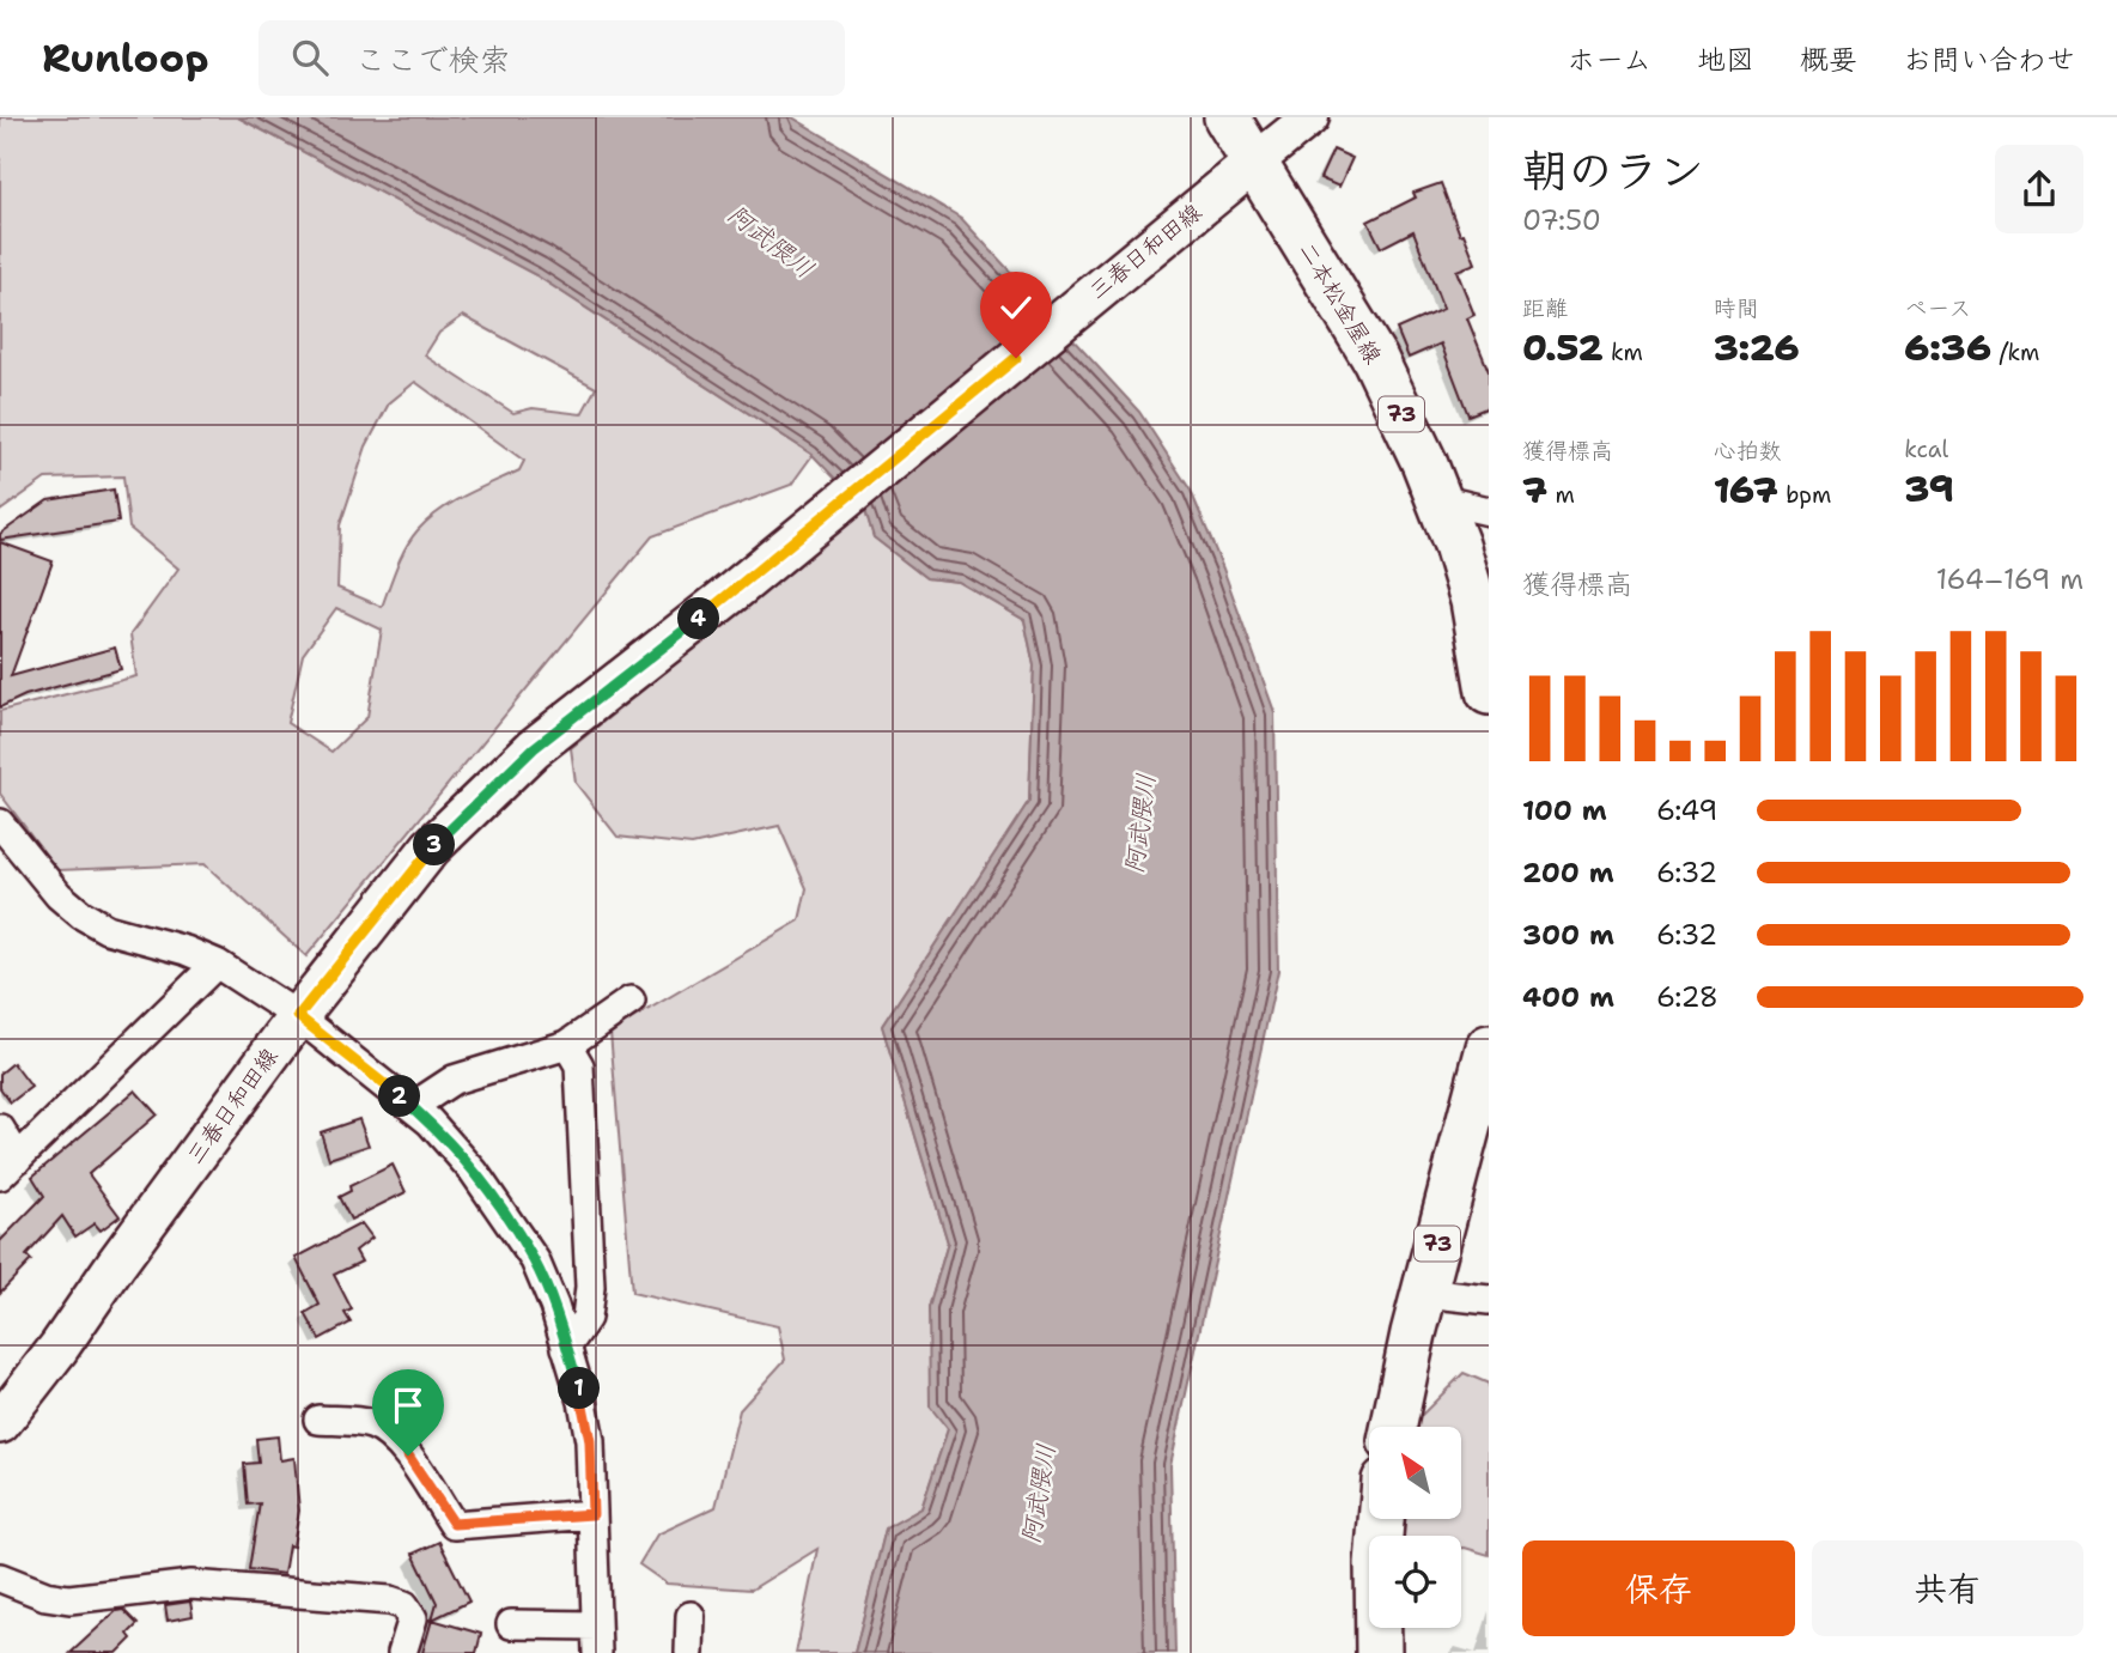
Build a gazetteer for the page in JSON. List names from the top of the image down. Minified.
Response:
{"streets":{"main road":["三春日和田線","二本松金屋線","73"]},"crossings":[["三春日和田線","二本松金屋線"]],"water":["阿武隈川"],"north":"top left","page":{"header":"Runloop","search":"ここで検索","nav":["ホーム","地図","概要","お問い合わせ"],"heading":["朝のラン","07:50"],"stats":[["距離","0.52 km"],["時間","3:26"],["ペース","6:36 /km"],["獲得標高","7 m"],["心拍数","167 bpm"],["kcal","39"]],"chart":["獲得標高","164–169 m"],"pins":["4","3","2","1"],"list":[{"name":"100 m","note":"6:49"},{"name":"200 m","note":"6:32"},{"name":"300 m","note":"6:32"},{"name":"400 m","note":"6:28"}],"buttons":["保存","共有"]}}
